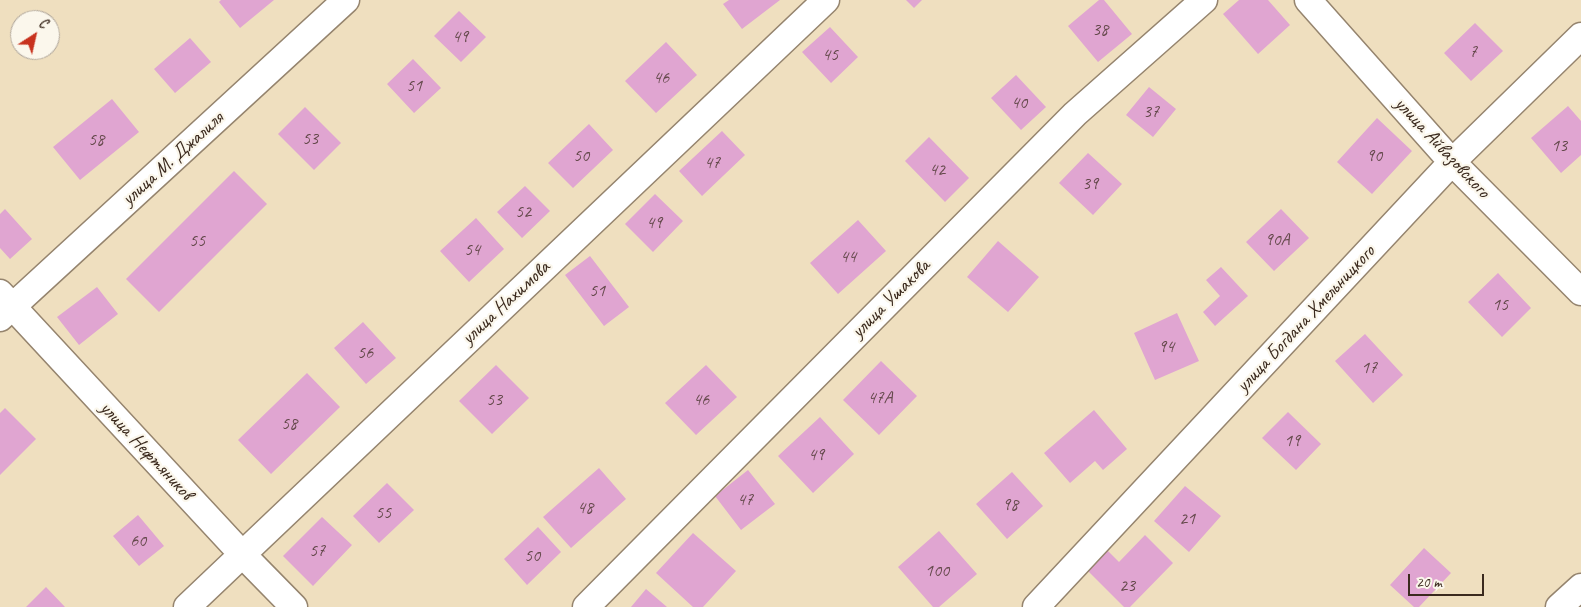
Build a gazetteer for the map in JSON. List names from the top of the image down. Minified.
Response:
{"streets":{"street":["улица Айвазовского","улица М. Джалиля","улица Ушакова","улица Нахимова","улица Богдана Хмельницкого","улица Нефтяников"]},"crossings":[["улица Айвазовского","улица Богдана Хмельницкого"],["улица М. Джалиля","улица Нефтяников"],["улица Нахимова","улица Нефтяников"]],"house_numbers":["38","49","7","45","46","51","40","37","53","58","13","50","90","47","42","39","52","49","90А","55","54","44","51","15","94","56","17","47А","53","46","58","19","49","47","98","48","55","21","60","57","50","100","23"],"scale_bar":"20 m","north":"top right"}
